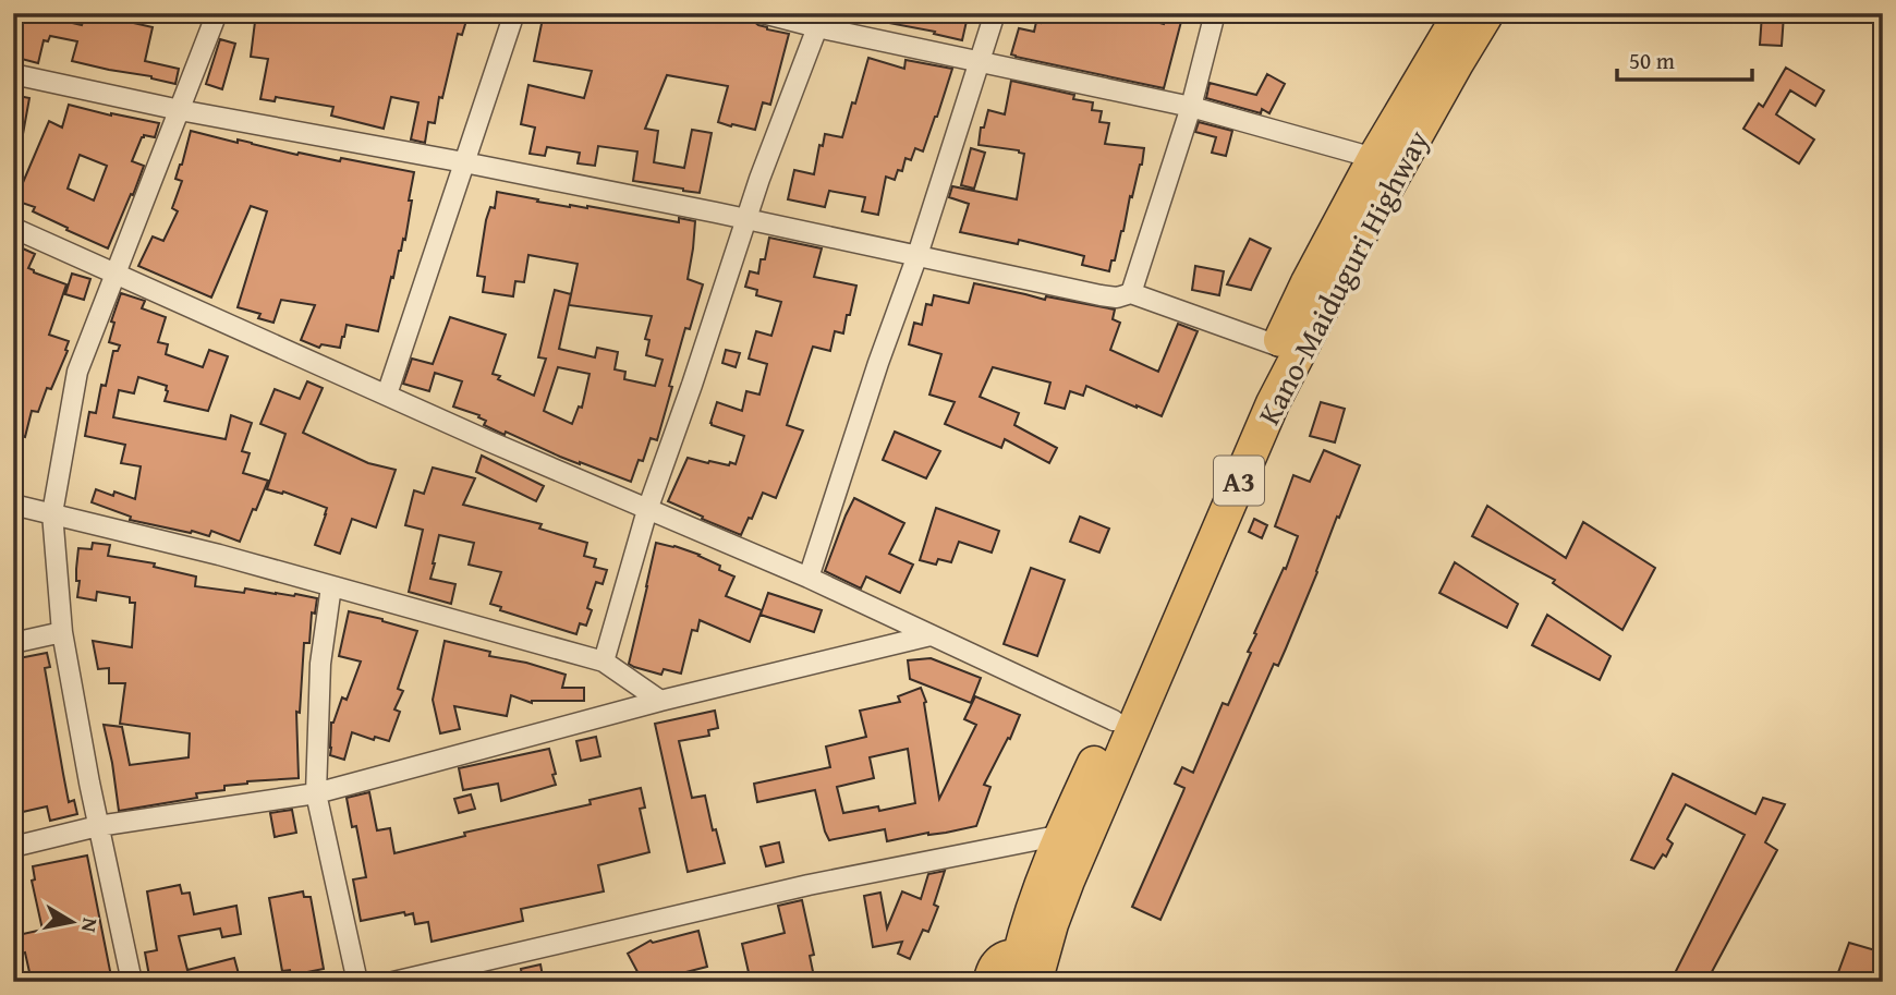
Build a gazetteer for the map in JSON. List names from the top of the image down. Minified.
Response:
{"streets":{"highway":["Kano-Maiduguri Highway","A3"]},"scale_bar":"50 m","north":"right"}
